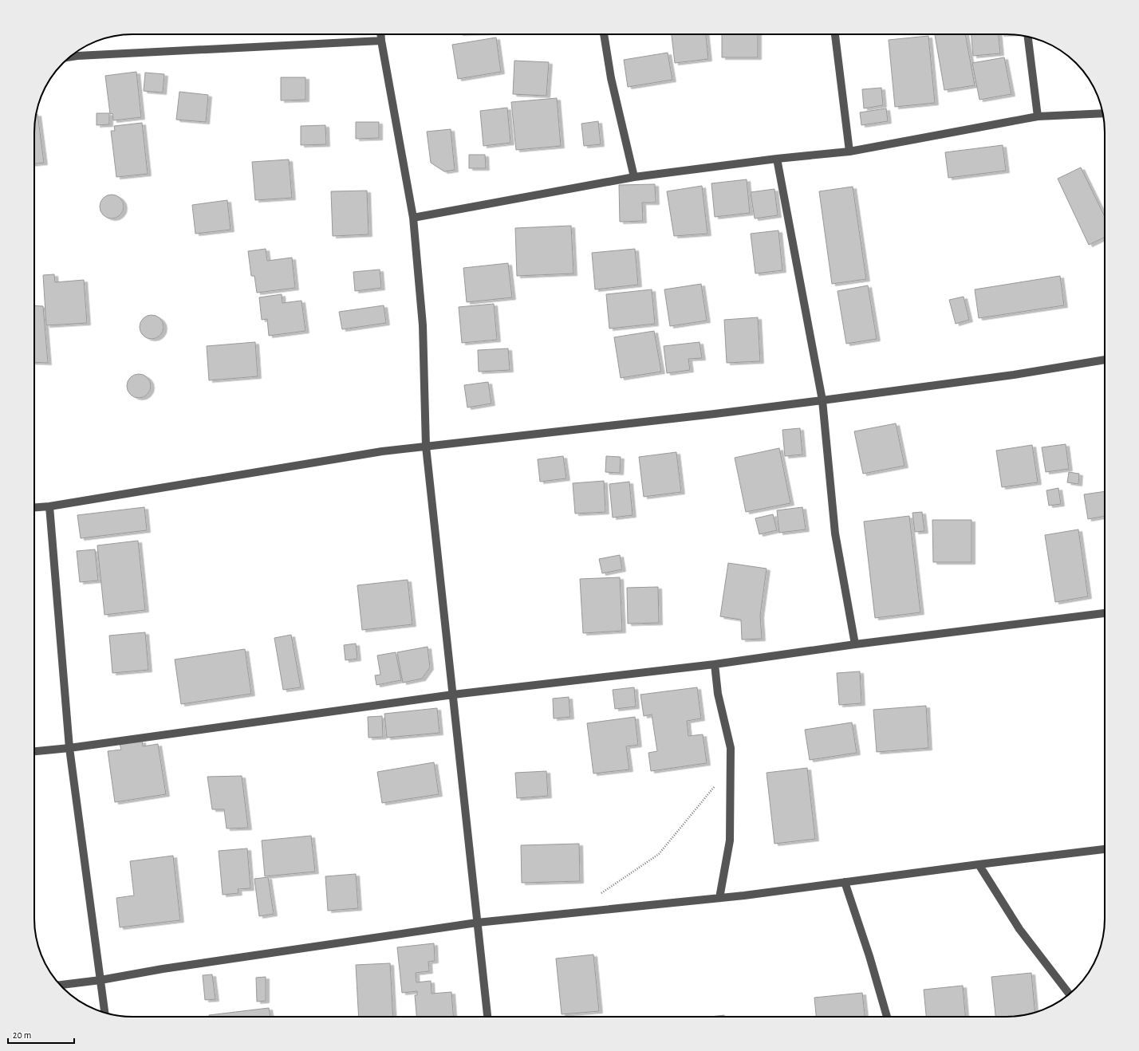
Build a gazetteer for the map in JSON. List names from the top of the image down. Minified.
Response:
{"scale_bar":"20 m"}
